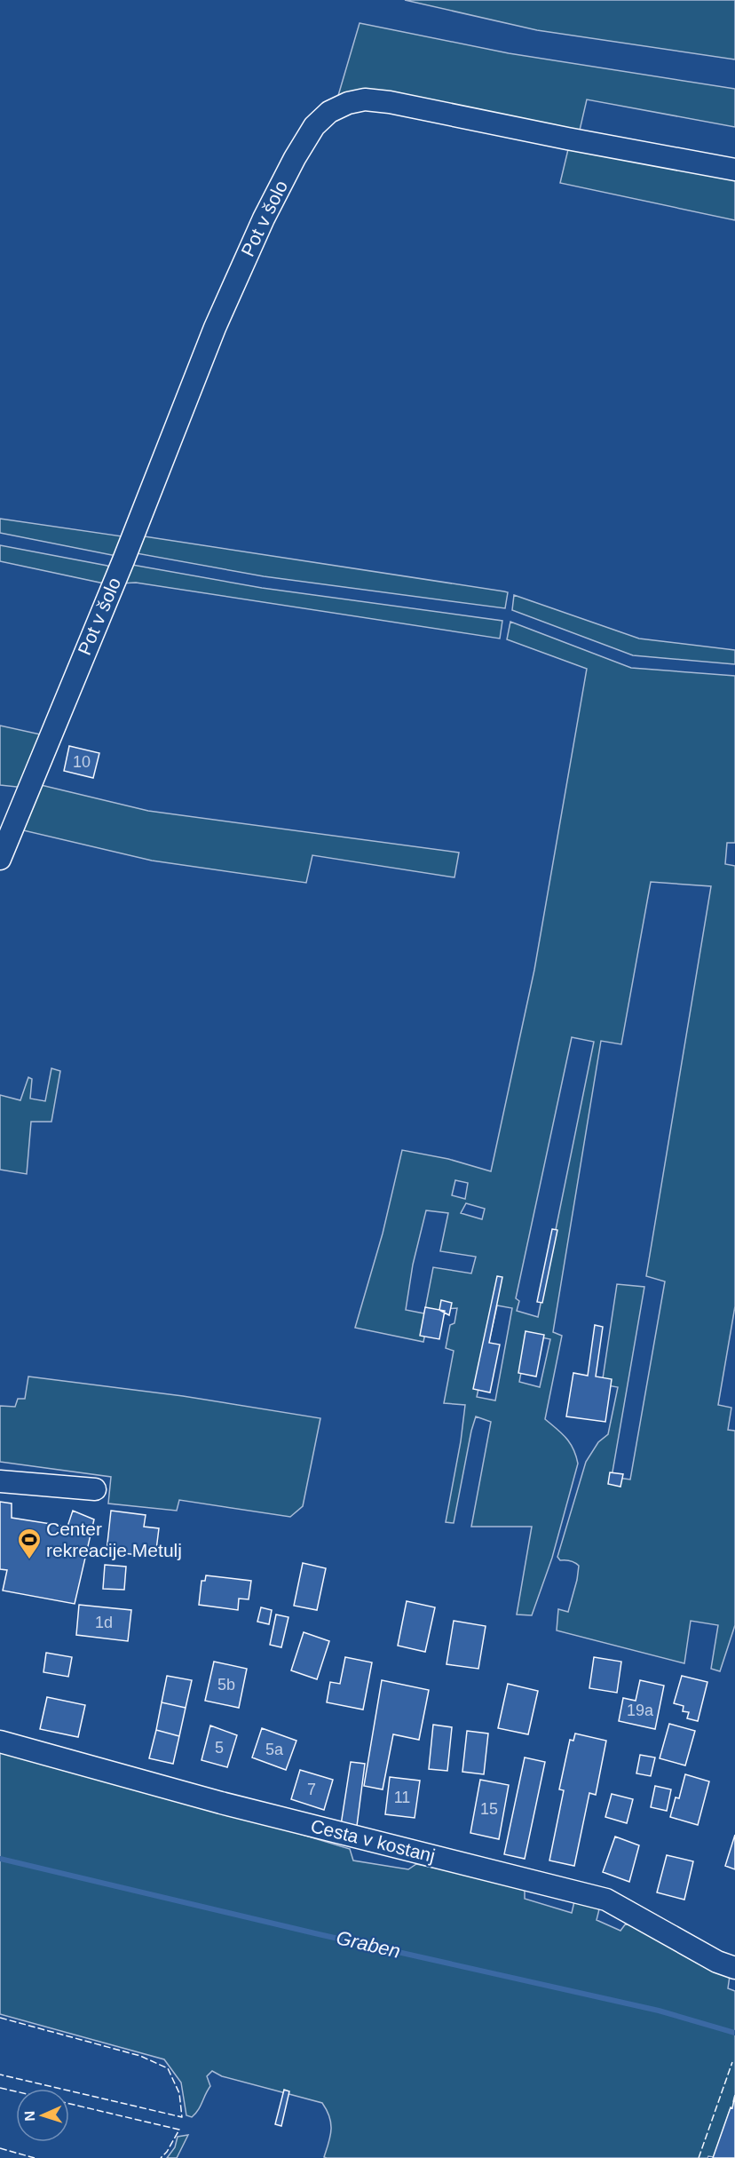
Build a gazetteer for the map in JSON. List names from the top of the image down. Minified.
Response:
{"streets":{"street":["Pot v šolo","Cesta v kostanj"]},"water":["Graben"],"places":{"sports":["Center rekreacije Metulj"]},"house_numbers":["10","1d","5b","19a","5","5a","7","11","15"],"north":"left"}
